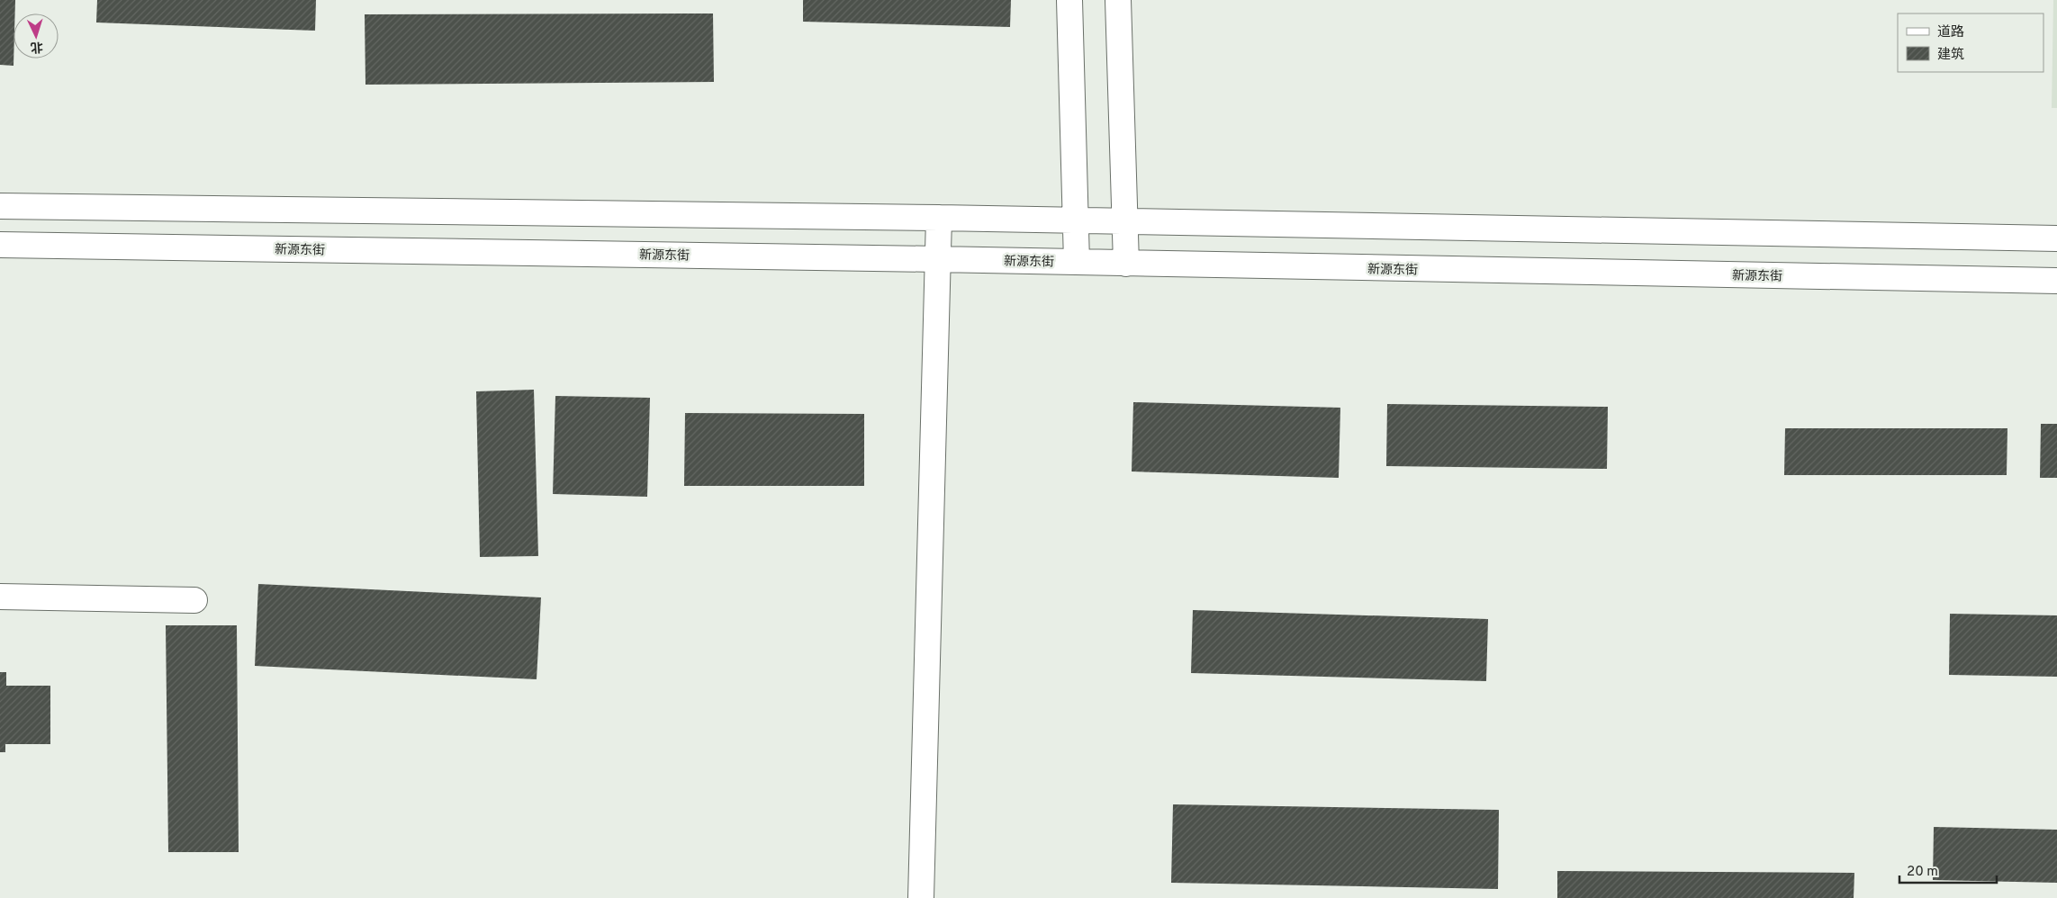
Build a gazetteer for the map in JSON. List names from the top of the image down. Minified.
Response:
{"streets":{"main road":["新源东街"]},"legend":["道路","建筑"],"scale_bar":"20 m","north":"bottom"}
